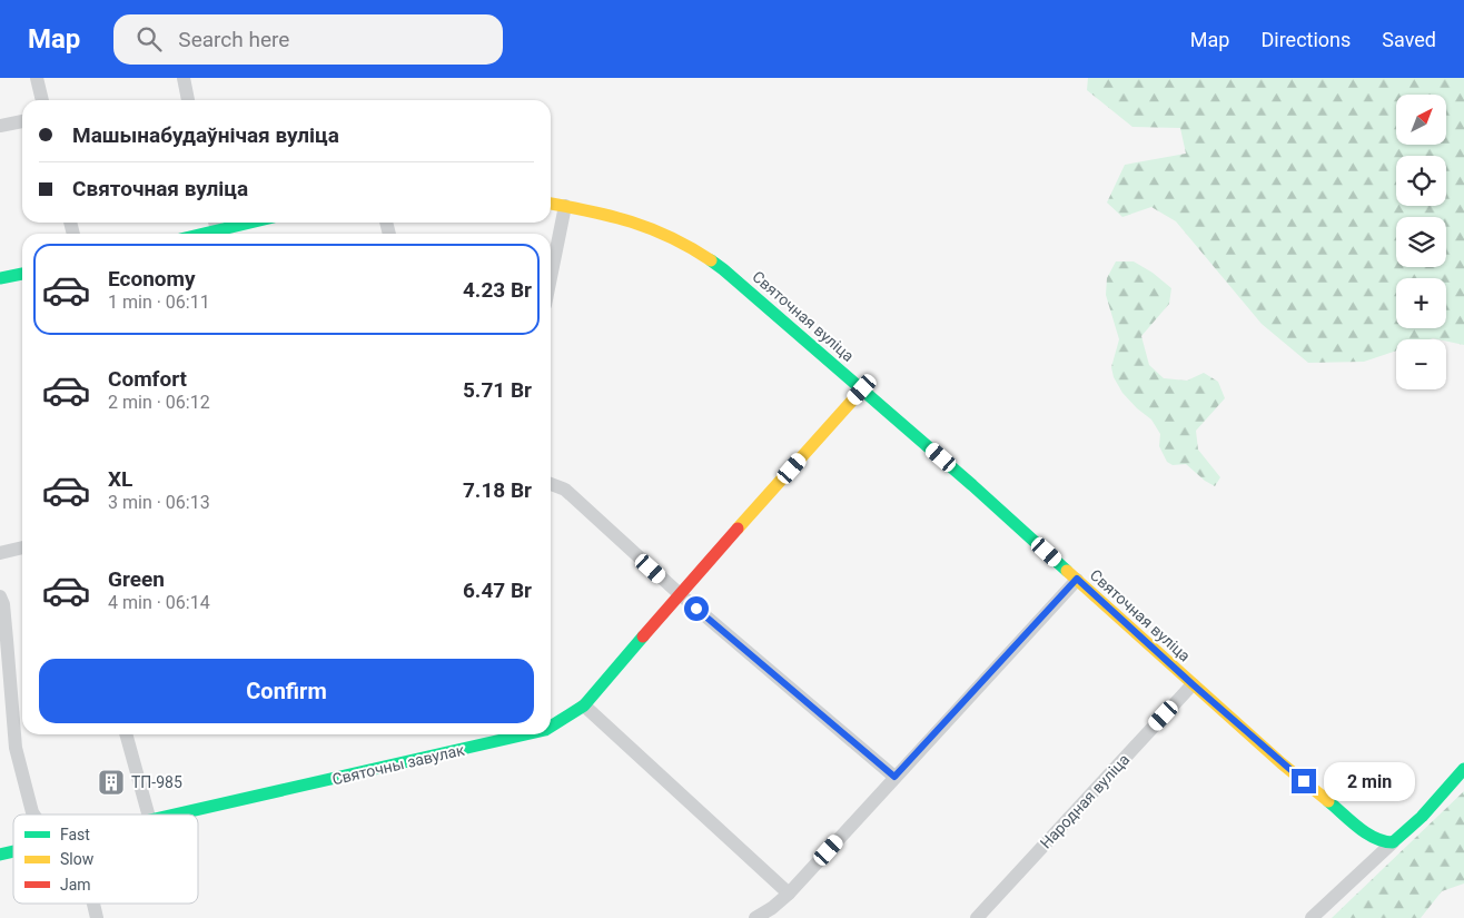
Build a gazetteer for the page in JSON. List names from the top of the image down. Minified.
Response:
{"streets":{"street":["Святочная вуліца","Святочны завулак","Народная вуліца"]},"crossings":[["Святочная вуліца","Святочны завулак"],["Святочная вуліца","Народная вуліца"]],"places":{"building":["ТП-985"]},"legend":["Fast","Slow","Jam"],"north":"top right","page":{"header":"Map","search":"Search here","nav":["Map","Directions","Saved"],"map_buttons":["+","−"],"banner":["Машынабудаўнічая вуліца","Святочная вуліца"],"list":[{"name":"Economy","note":"1 min · 06:11","value":"4.23 Br"},{"name":"Comfort","note":"2 min · 06:12","value":"5.71 Br"},{"name":"XL","note":"3 min · 06:13","value":"7.18 Br"},{"name":"Green","note":"4 min · 06:14","value":"6.47 Br"}],"buttons":"Confirm","bubble":"2 min"}}
